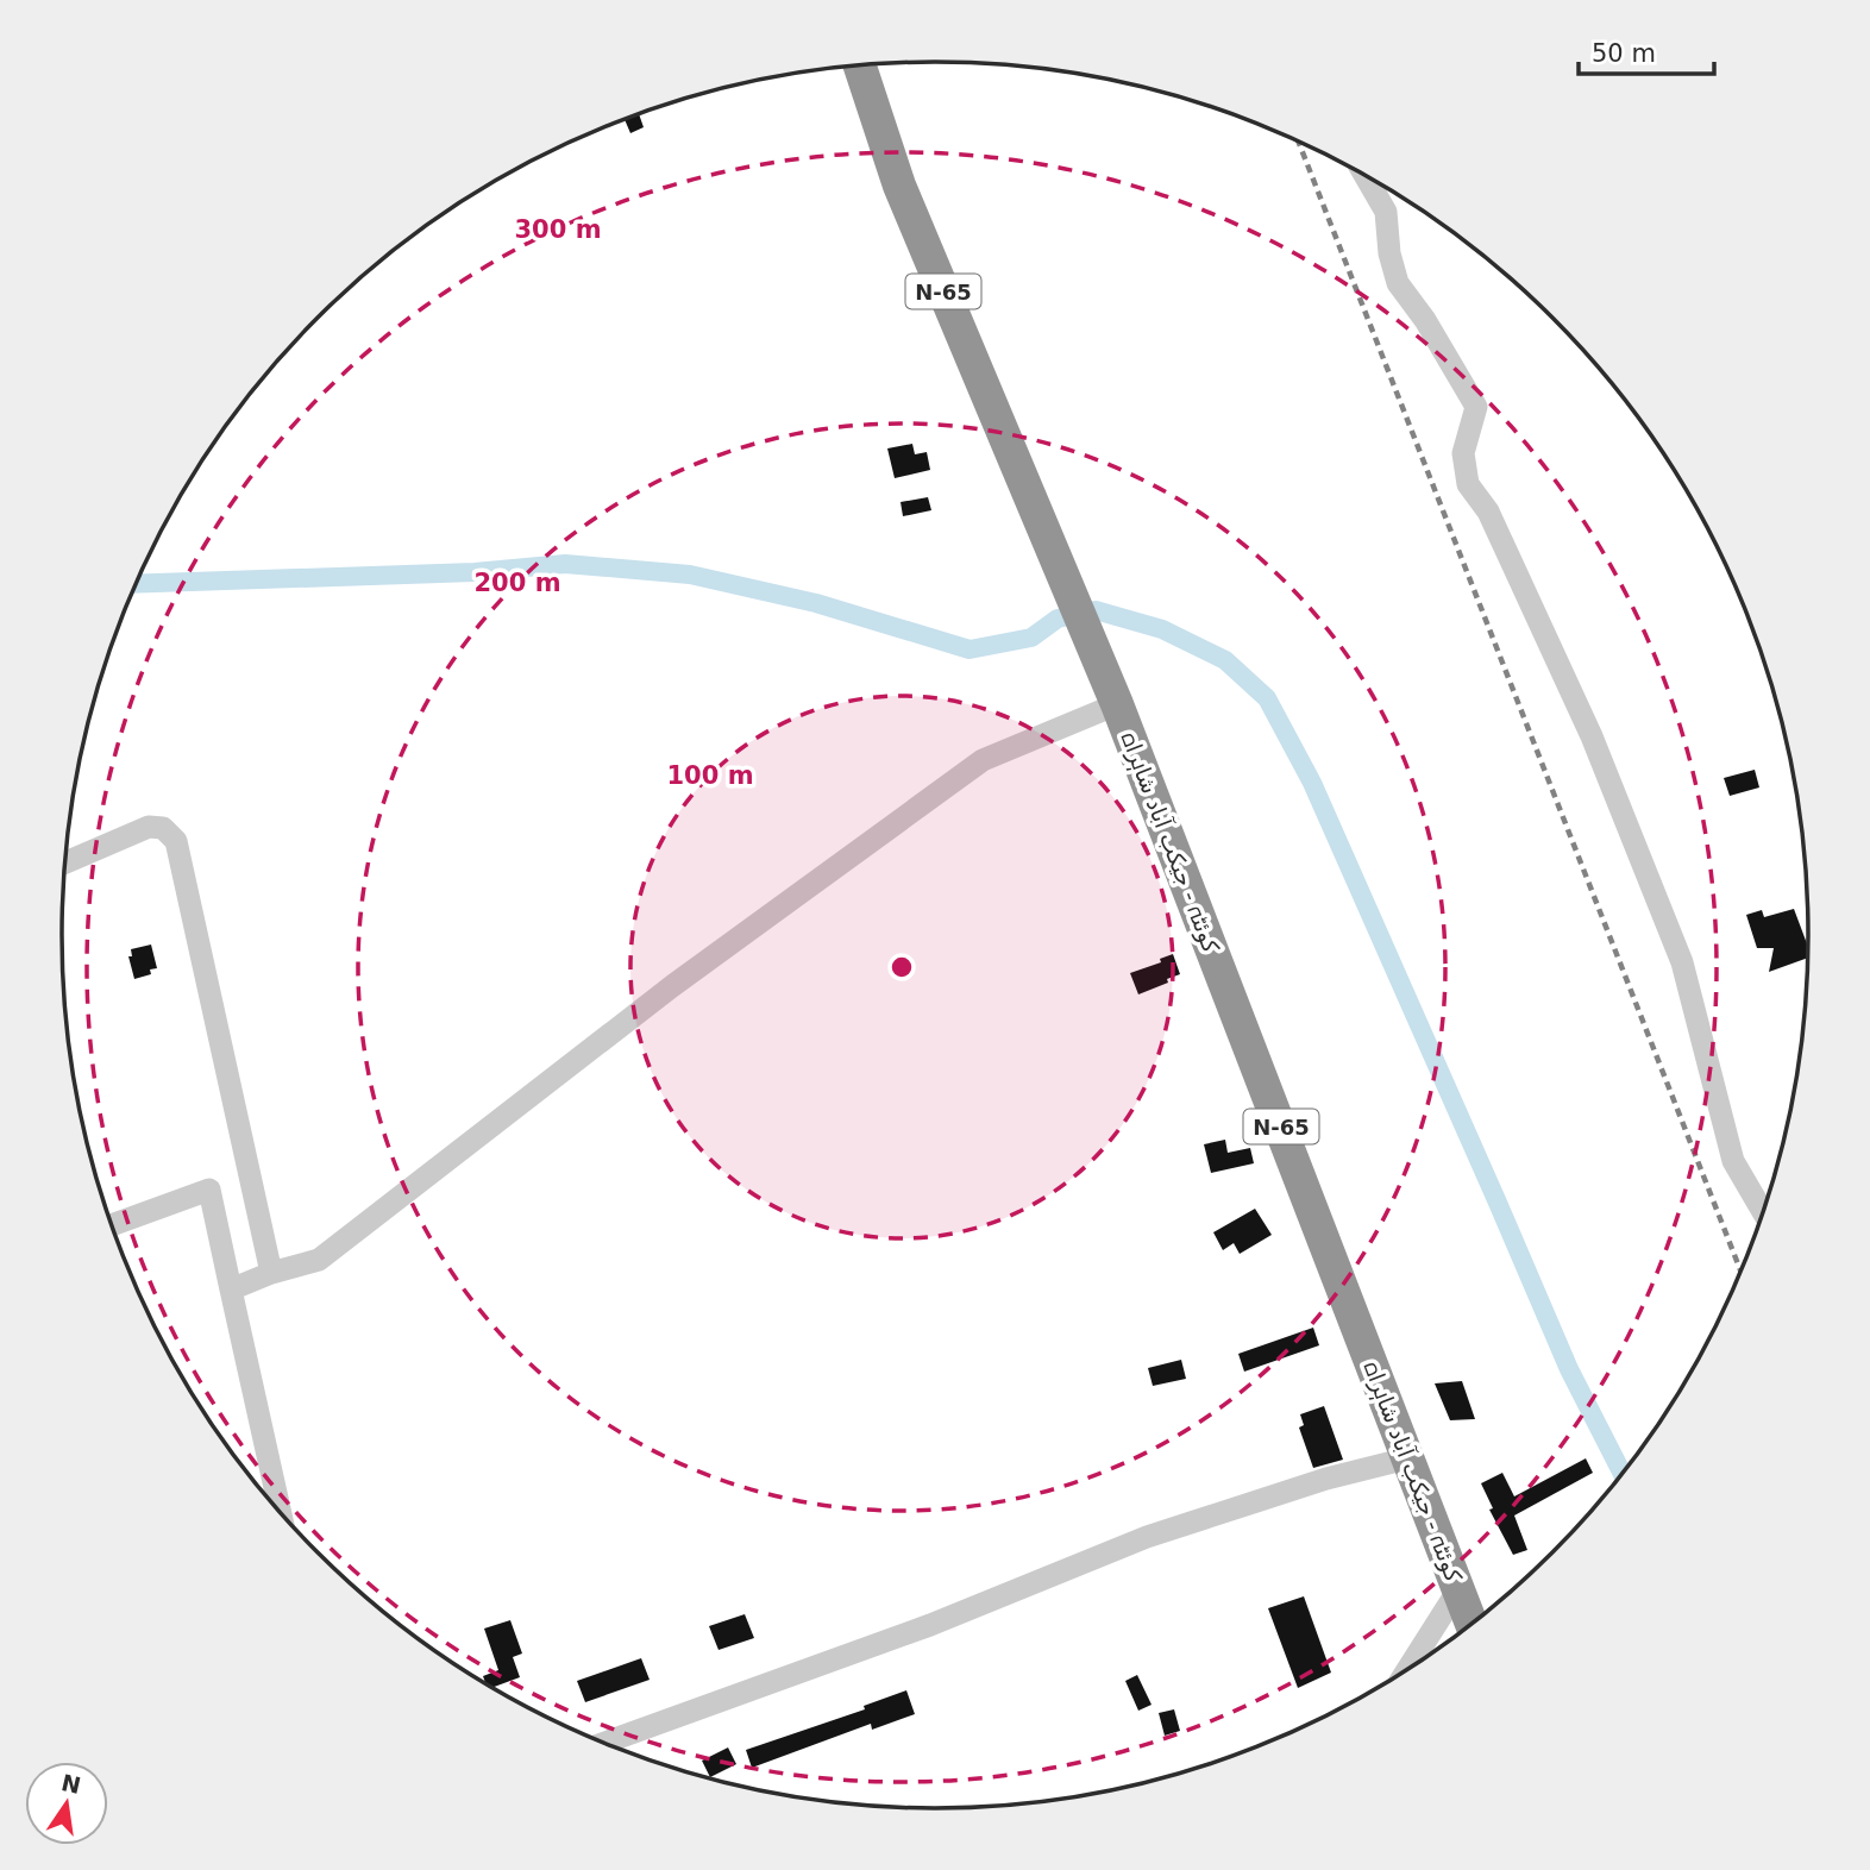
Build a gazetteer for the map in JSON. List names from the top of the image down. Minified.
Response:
{"streets":{"highway":["N-65","کوئٹہ - جیکب آباد شاہراہ"]},"scale_bar":"50 m","north":"top","rings":["300 m","200 m","100 m"]}
